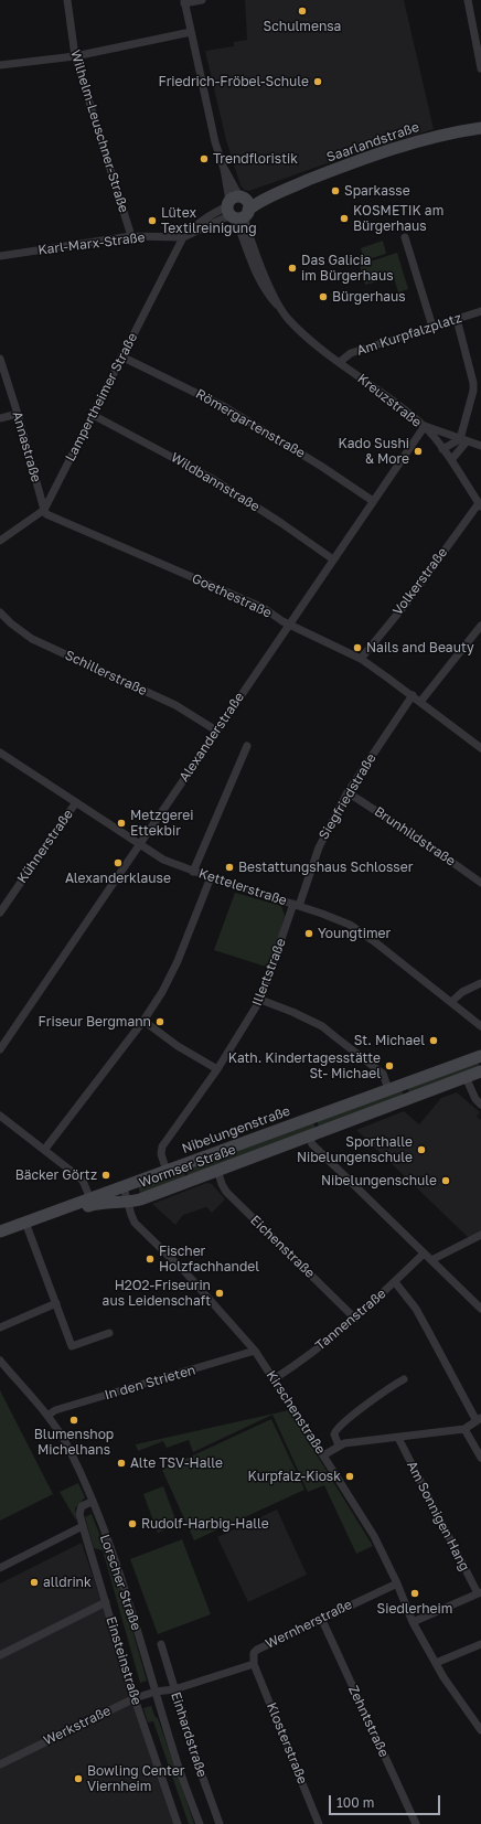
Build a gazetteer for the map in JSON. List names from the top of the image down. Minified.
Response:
{"streets":{"street":["Wilhelm-Leuschner-Straße","Saarlandstraße","Karl-Marx-Straße","Am Kurpfalzplatz","Lampertheimer Straße","Kreuzstraße","Römergartenstraße","Annastraße","Wildbannstraße","Volkerstraße","Goethestraße","Schillerstraße","Alexanderstraße","Siegfriedstraße","Brunhildstraße","Kühnerstraße","Kettelerstraße","Illertstraße","Nibelungenstraße","Wormser Straße","Eichenstraße","Tannenstraße","In den Strieten","Kirschenstraße","Am Sonnigen Hang","Lorscher Straße","Wernherstraße","Einsteinstraße","Zehntstraße","Werkstraße","Einhardstraße","Klosterstraße"]},"crossings":[["Wilhelm-Leuschner-Straße","Karl-Marx-Straße"],["Saarlandstraße","Kreuzstraße"],["Karl-Marx-Straße","Lampertheimer Straße"],["Am Kurpfalzplatz","Kreuzstraße"],["Lampertheimer Straße","Römergartenstraße"],["Lampertheimer Straße","Annastraße"],["Lampertheimer Straße","Wildbannstraße"],["Lampertheimer Straße","Goethestraße"],["Kreuzstraße","Volkerstraße"],["Kreuzstraße","Alexanderstraße"],["Römergartenstraße","Alexanderstraße"],["Annastraße","Goethestraße"],["Wildbannstraße","Alexanderstraße"],["Volkerstraße","Goethestraße"],["Goethestraße","Alexanderstraße"],["Goethestraße","Siegfriedstraße"],["Schillerstraße","Alexanderstraße"],["Alexanderstraße","Kettelerstraße"],["Siegfriedstraße","Brunhildstraße"],["Siegfriedstraße","Kettelerstraße"],["Siegfriedstraße","Illertstraße"],["Kühnerstraße","Kettelerstraße"],["Kettelerstraße","Illertstraße"],["Illertstraße","Nibelungenstraße"],["Nibelungenstraße","Wormser Straße"],["Nibelungenstraße","Kirschenstraße"],["Wormser Straße","Eichenstraße"],["Wormser Straße","Kirschenstraße"],["Eichenstraße","Tannenstraße"],["Tannenstraße","Kirschenstraße"],["In den Strieten","Kirschenstraße"],["In den Strieten","Lorscher Straße"],["Kirschenstraße","Wernherstraße"],["Lorscher Straße","Wernherstraße"],["Lorscher Straße","Einsteinstraße"],["Lorscher Straße","Werkstraße"],["Wernherstraße","Zehntstraße"],["Wernherstraße","Werkstraße"],["Wernherstraße","Einhardstraße"],["Wernherstraße","Klosterstraße"],["Einsteinstraße","Werkstraße"]],"places":["Schulmensa","Friedrich-Fröbel-Schule","Trendfloristik","Sparkasse","KOSMETIK am Bürgerhaus","Lütex Textilreinigung","Das Galicia im Bürgerhaus","Bürgerhaus","Kado Sushi & More","Nails and Beauty","Metzgerei Ettekbir","Alexanderklause","Bestattungshaus Schlosser","Youngtimer","Friseur Bergmann","St. Michael","Kath. Kindertagesstätte St- Michael","Sporthalle Nibelungenschule","Bäcker Görtz","Nibelungenschule","Fischer Holzfachhandel","H2O2-Friseurin aus Leidenschaft","Blumenshop Michelhans","Alte TSV-Halle","Kurpfalz-Kiosk","Rudolf-Harbig-Halle","alldrink","Siedlerheim","Bowling Center Viernheim"],"scale_bar":"100 m"}
